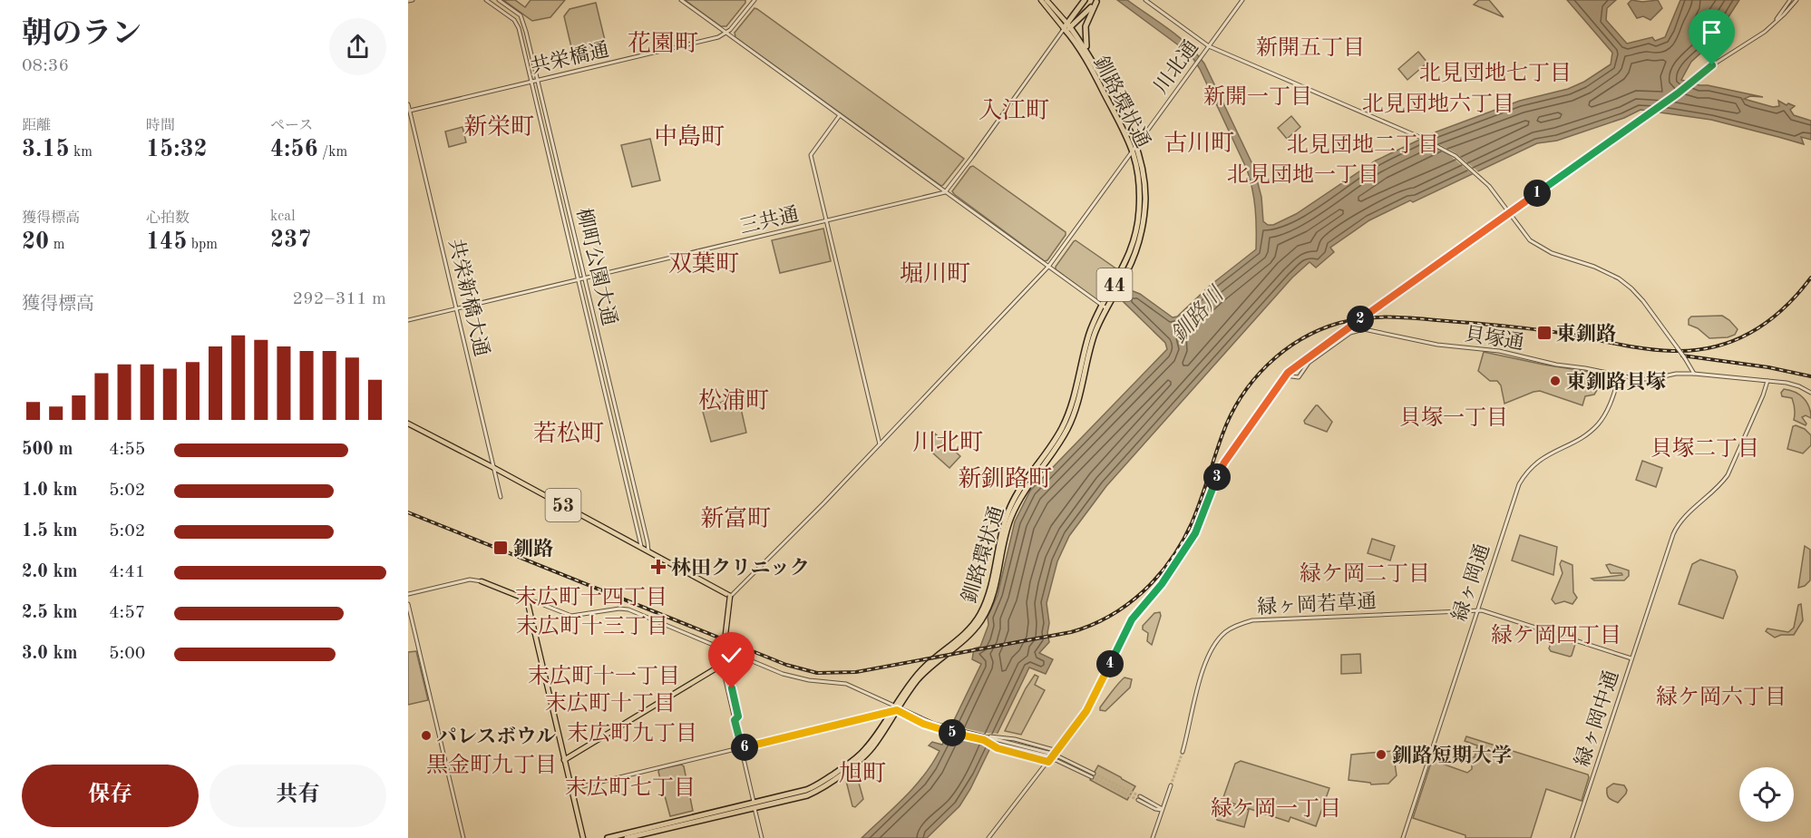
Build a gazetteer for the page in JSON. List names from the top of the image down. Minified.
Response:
{"streets":{"highway":["釧路環状通","44"],"main road":["53"],"street":["共栄橋通","川北通","三共通","柳町公園大通","共栄新橋大通","貝塚通","緑ヶ岡通","緑ヶ岡若草通","緑ヶ岡中通"]},"crossings":[["共栄橋通","柳町公園大通"],["共栄橋通","共栄新橋大通"],["川北通","釧路環状通"],["川北通","53"],["釧路環状通","44"],["三共通","柳町公園大通"],["三共通","共栄新橋大通"],["柳町公園大通","53"],["共栄新橋大通","53"],["貝塚通","緑ヶ岡通"],["貝塚通","緑ヶ岡中通"],["緑ヶ岡通","緑ヶ岡若草通"],["緑ヶ岡若草通","緑ヶ岡中通"]],"districts":["花園町","新開五丁目","北見団地七丁目","新開一丁目","北見団地六丁目","入江町","新栄町","中島町","古川町","北見団地二丁目","北見団地一丁目","双葉町","堀川町","松浦町","貝塚一丁目","若松町","川北町","貝塚二丁目","新釧路町","新富町","緑ケ岡二丁目","末広町十四丁目","末広町十三丁目","緑ケ岡四丁目","末広町十一丁目","緑ケ岡六丁目","末広町十丁目","末広町九丁目","黒金町九丁目","旭町","末広町七丁目","緑ケ岡一丁目"],"water":["釧路川"],"places":{"transit":["東釧路","釧路"],"other":["東釧路貝塚","パレスボウル","釧路短期大学"],"health":["林田クリニック"]},"page":{"heading":["朝のラン","08:36"],"stats":[["距離","3.15 km"],["時間","15:32"],["ペース","4:56 /km"],["獲得標高","20 m"],["心拍数","145 bpm"],["kcal","237"]],"pins":["1","2","3","4","5","6"],"chart":["獲得標高","292–311 m"],"list":[{"name":"500 m","note":"4:55"},{"name":"1.0 km","note":"5:02"},{"name":"1.5 km","note":"5:02"},{"name":"2.0 km","note":"4:41"},{"name":"2.5 km","note":"4:57"},{"name":"3.0 km","note":"5:00"}],"buttons":["保存","共有"]}}
